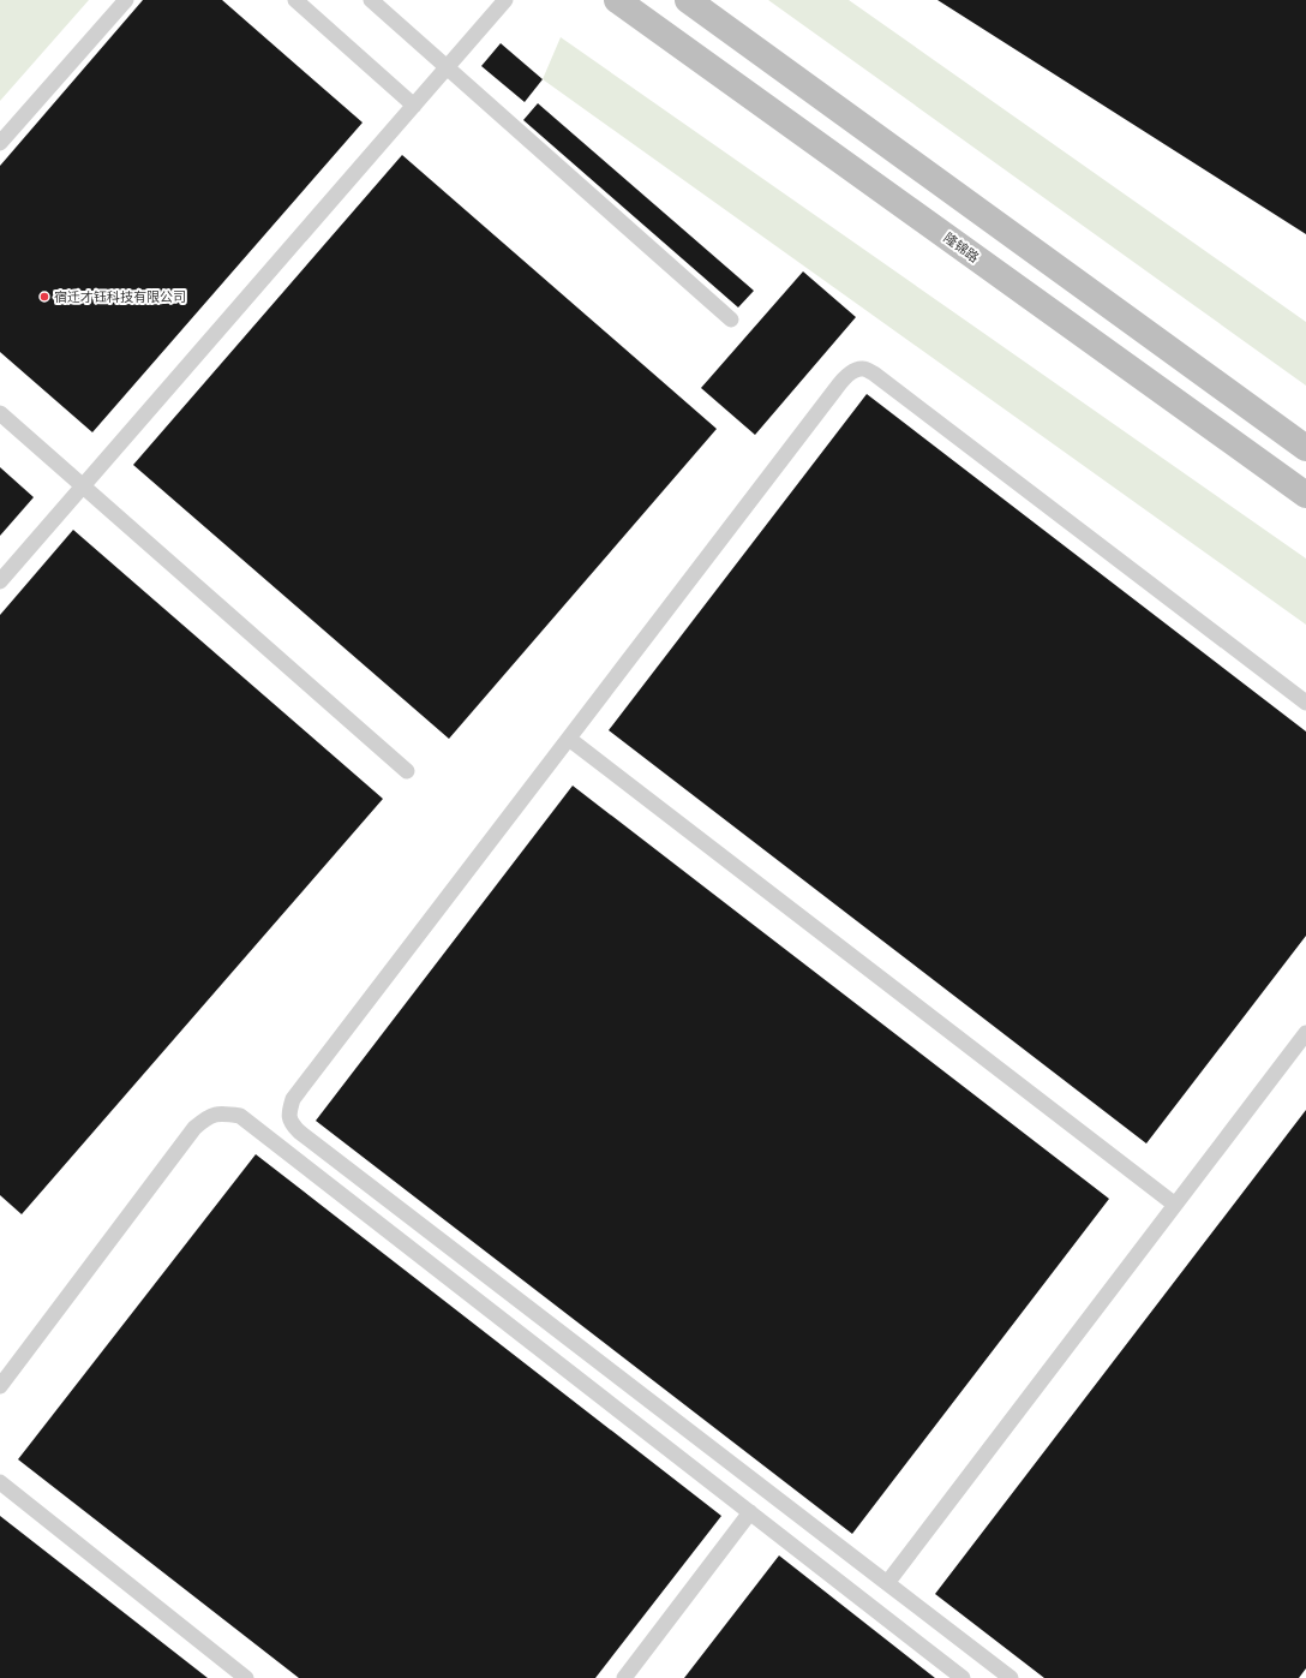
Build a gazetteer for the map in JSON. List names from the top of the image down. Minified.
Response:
{"streets":{"main road":["隆锦路"]},"places":["宿迁才钰科技有限公司"]}
